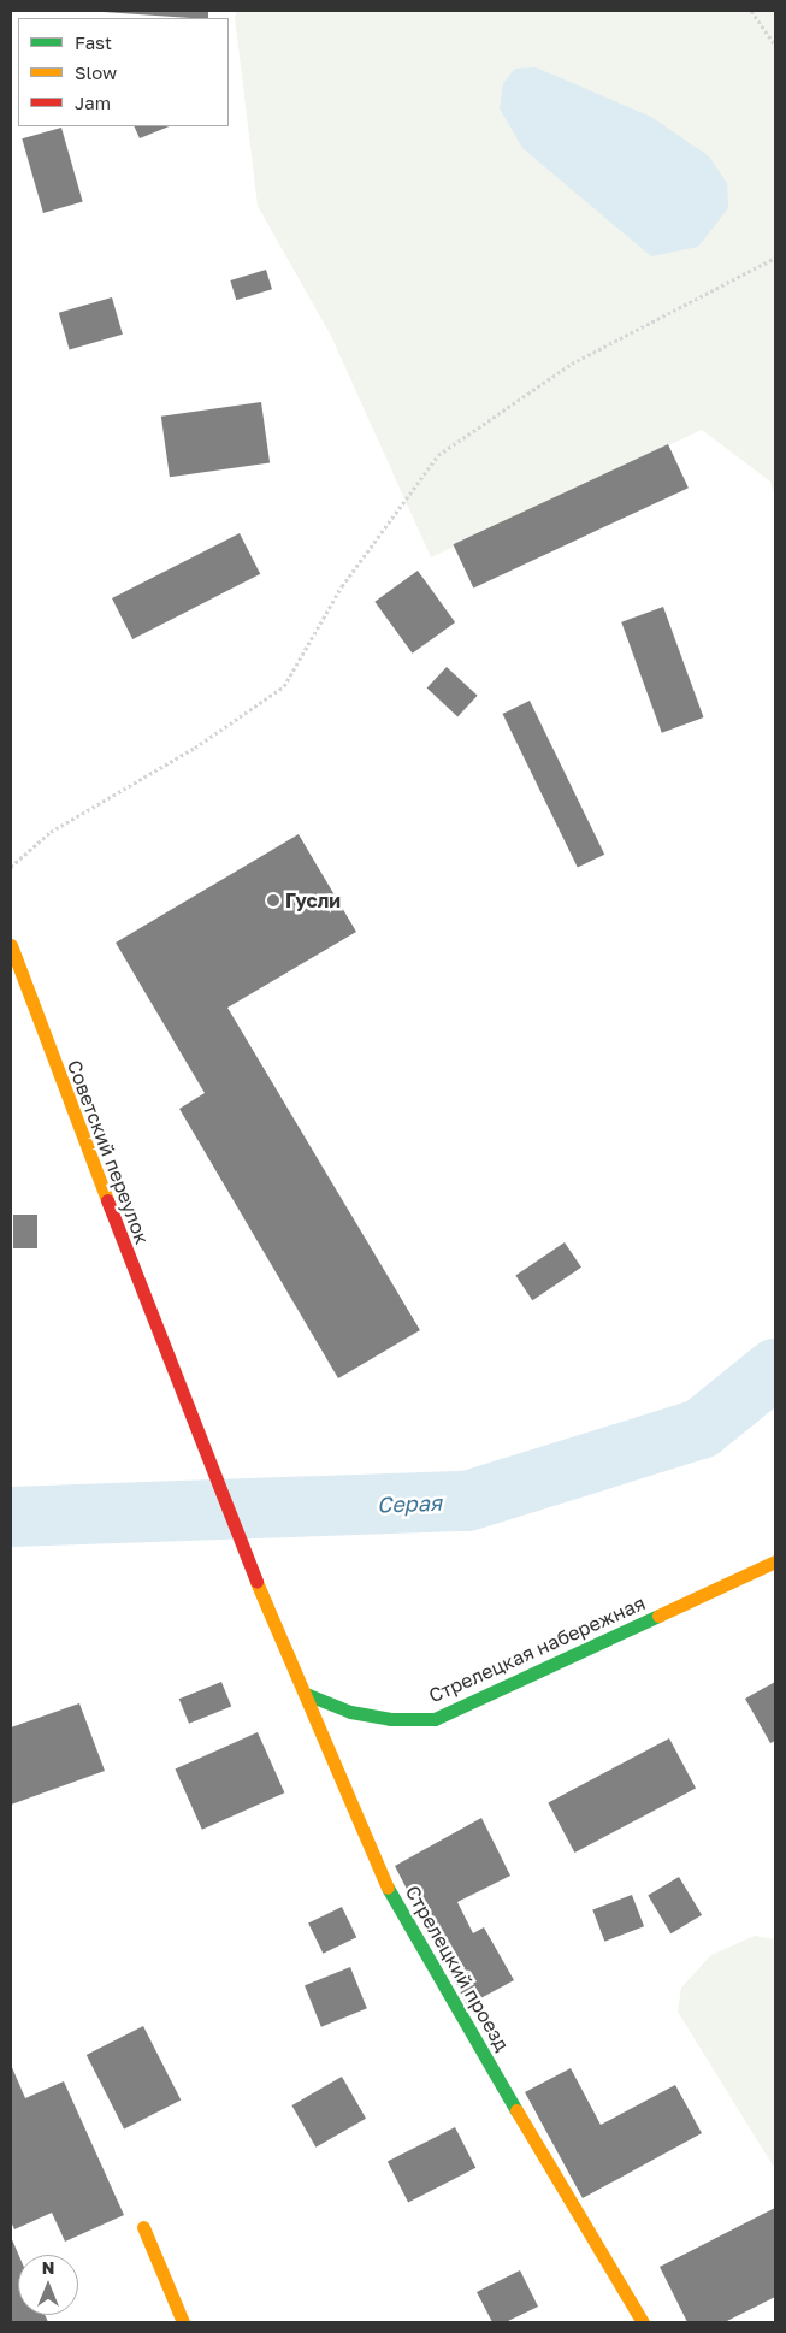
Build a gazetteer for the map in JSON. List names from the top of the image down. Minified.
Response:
{"streets":{"street":["Советский переулок","Стрелецкая набережная","Стрелецкий проезд"]},"crossings":[["Советский переулок","Стрелецкий проезд"],["Стрелецкая набережная","Стрелецкий проезд"]],"water":["Серая"],"places":["Гусли"],"legend":["Fast","Slow","Jam"],"north":"top"}
